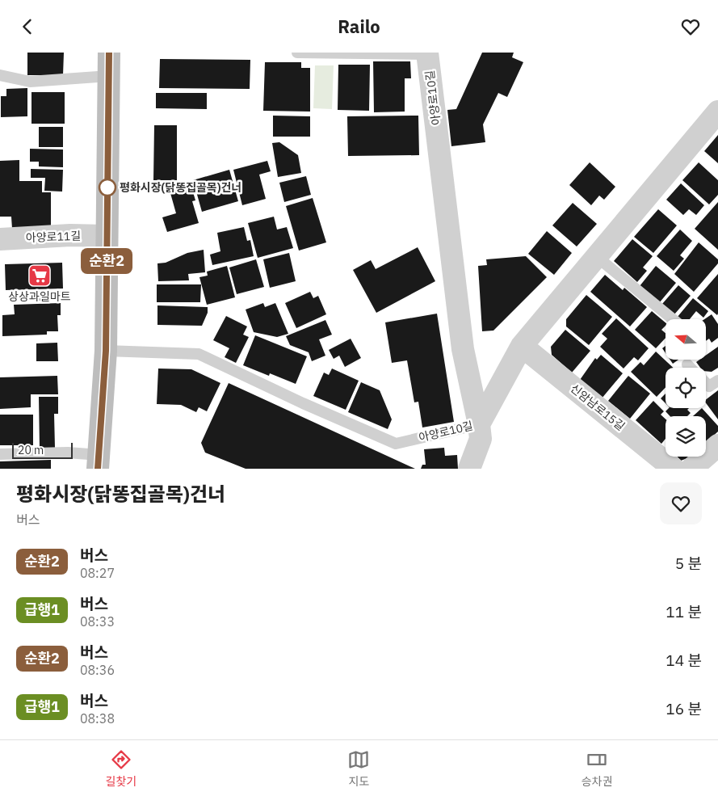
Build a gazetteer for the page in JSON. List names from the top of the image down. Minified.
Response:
{"streets":{"street":["아양로10길","아양로11길","신암남로15길"]},"places":{"other":["평화시장(닭똥집골목)건너"],"supermarket":["상상과일마트"]},"lines":["bus line 순환2"],"scale_bar":"20 m","north":"left","page":{"header":"Railo","on_map":"순환2","scale":"20 m","heading":["평화시장(닭똥집골목)건너","버스"],"list":[{"mark":"순환2","name":"버스","note":"08:27","value":"5 분"},{"mark":"급행1","name":"버스","note":"08:33","value":"11 분"},{"mark":"순환2","name":"버스","note":"08:36","value":"14 분"},{"mark":"급행1","name":"버스","note":"08:38","value":"16 분"}],"tabs":["길찾기","지도","승차권"]}}
